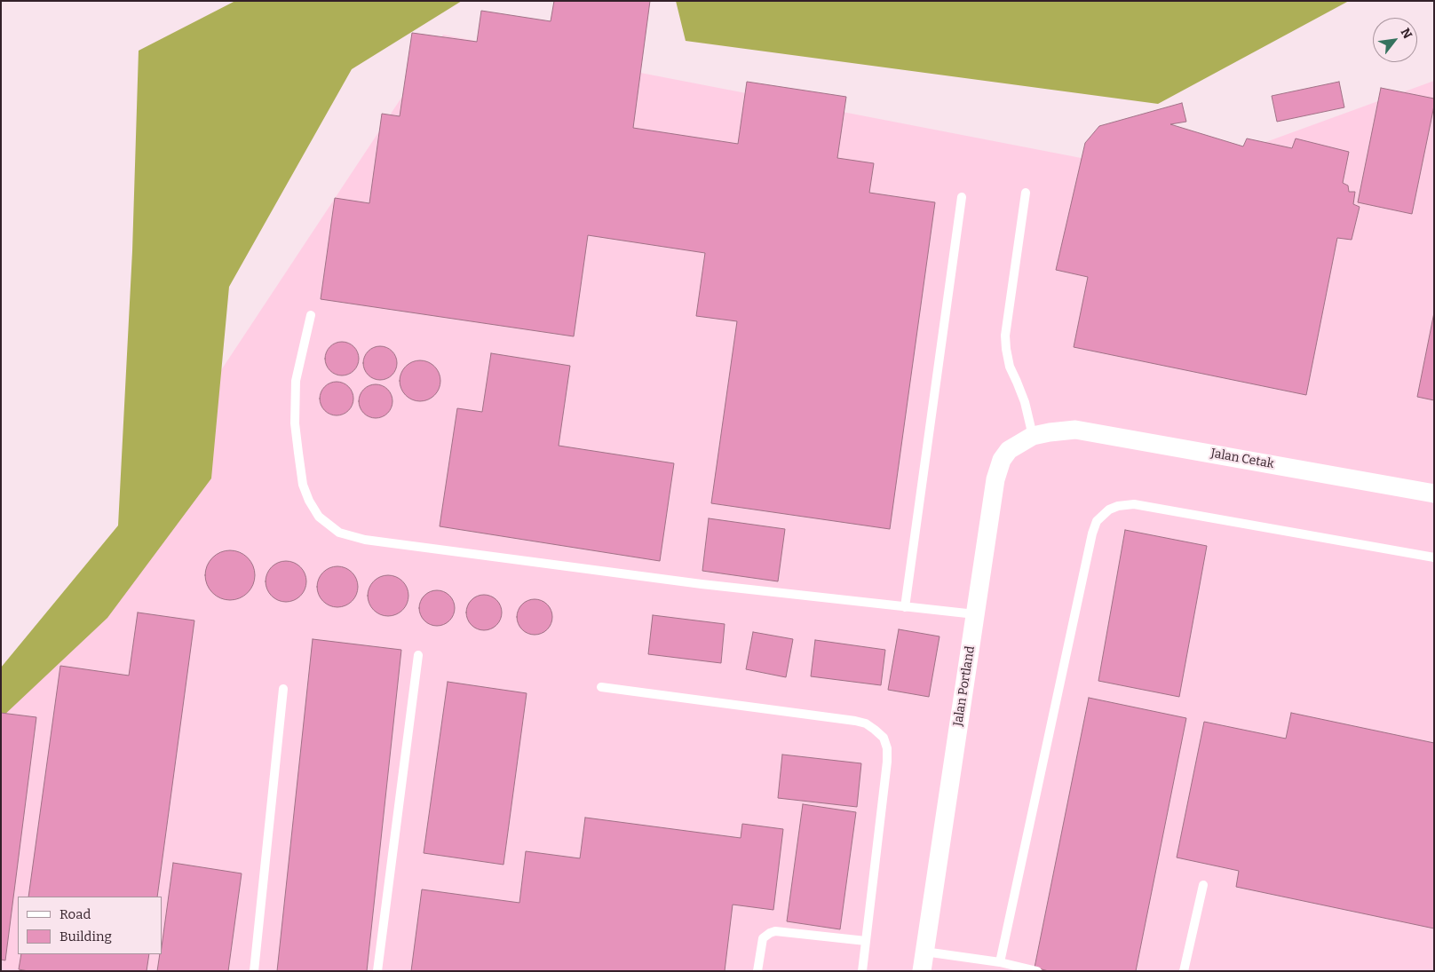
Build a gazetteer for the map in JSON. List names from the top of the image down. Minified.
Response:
{"streets":{"street":["Jalan Cetak","Jalan Portland"]},"crossings":[["Jalan Cetak","Jalan Portland"]],"legend":["Road","Building"],"north":"top right"}
